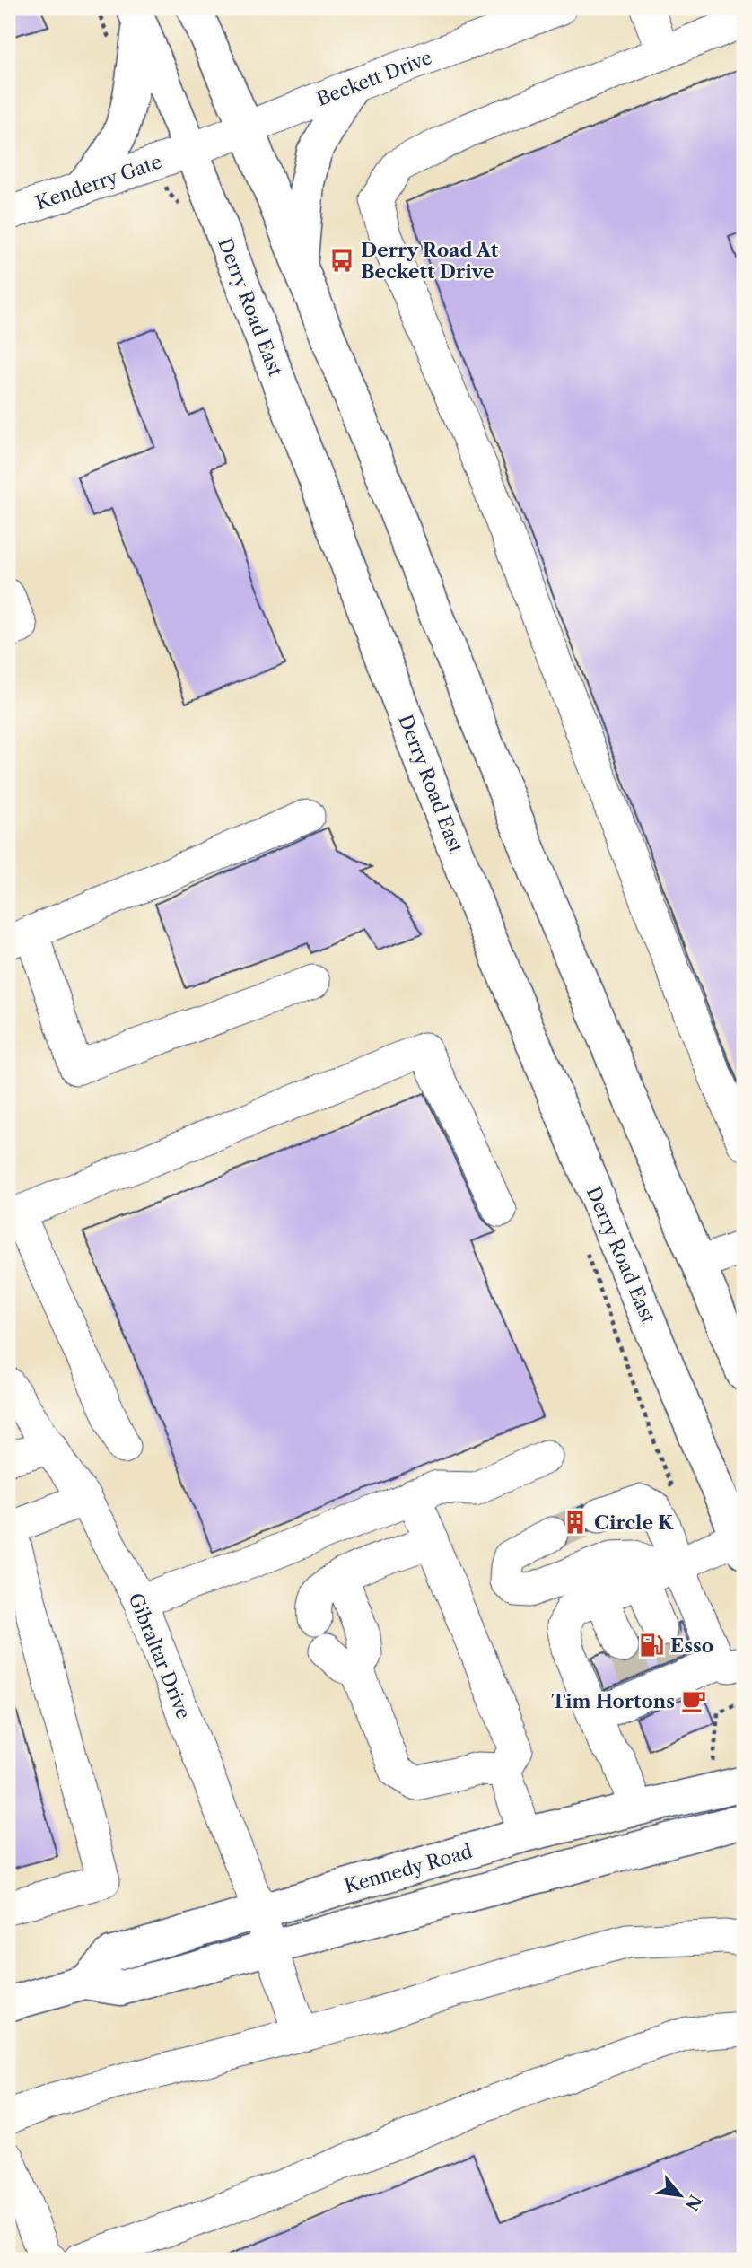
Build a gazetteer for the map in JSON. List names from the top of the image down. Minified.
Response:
{"streets":{"main road":["Derry Road East","Kennedy Road"],"street":["Beckett Drive","Kenderry Gate","Gibraltar Drive"]},"crossings":[["Beckett Drive","Kenderry Gate"],["Beckett Drive","Derry Road East"],["Kenderry Gate","Derry Road East"],["Gibraltar Drive","Kennedy Road"]],"places":{"bus stop":["Derry Road At Beckett Drive"],"building":["Circle K"],"fuel station":["Esso"],"cafe":["Tim Hortons"]},"north":"bottom right"}
